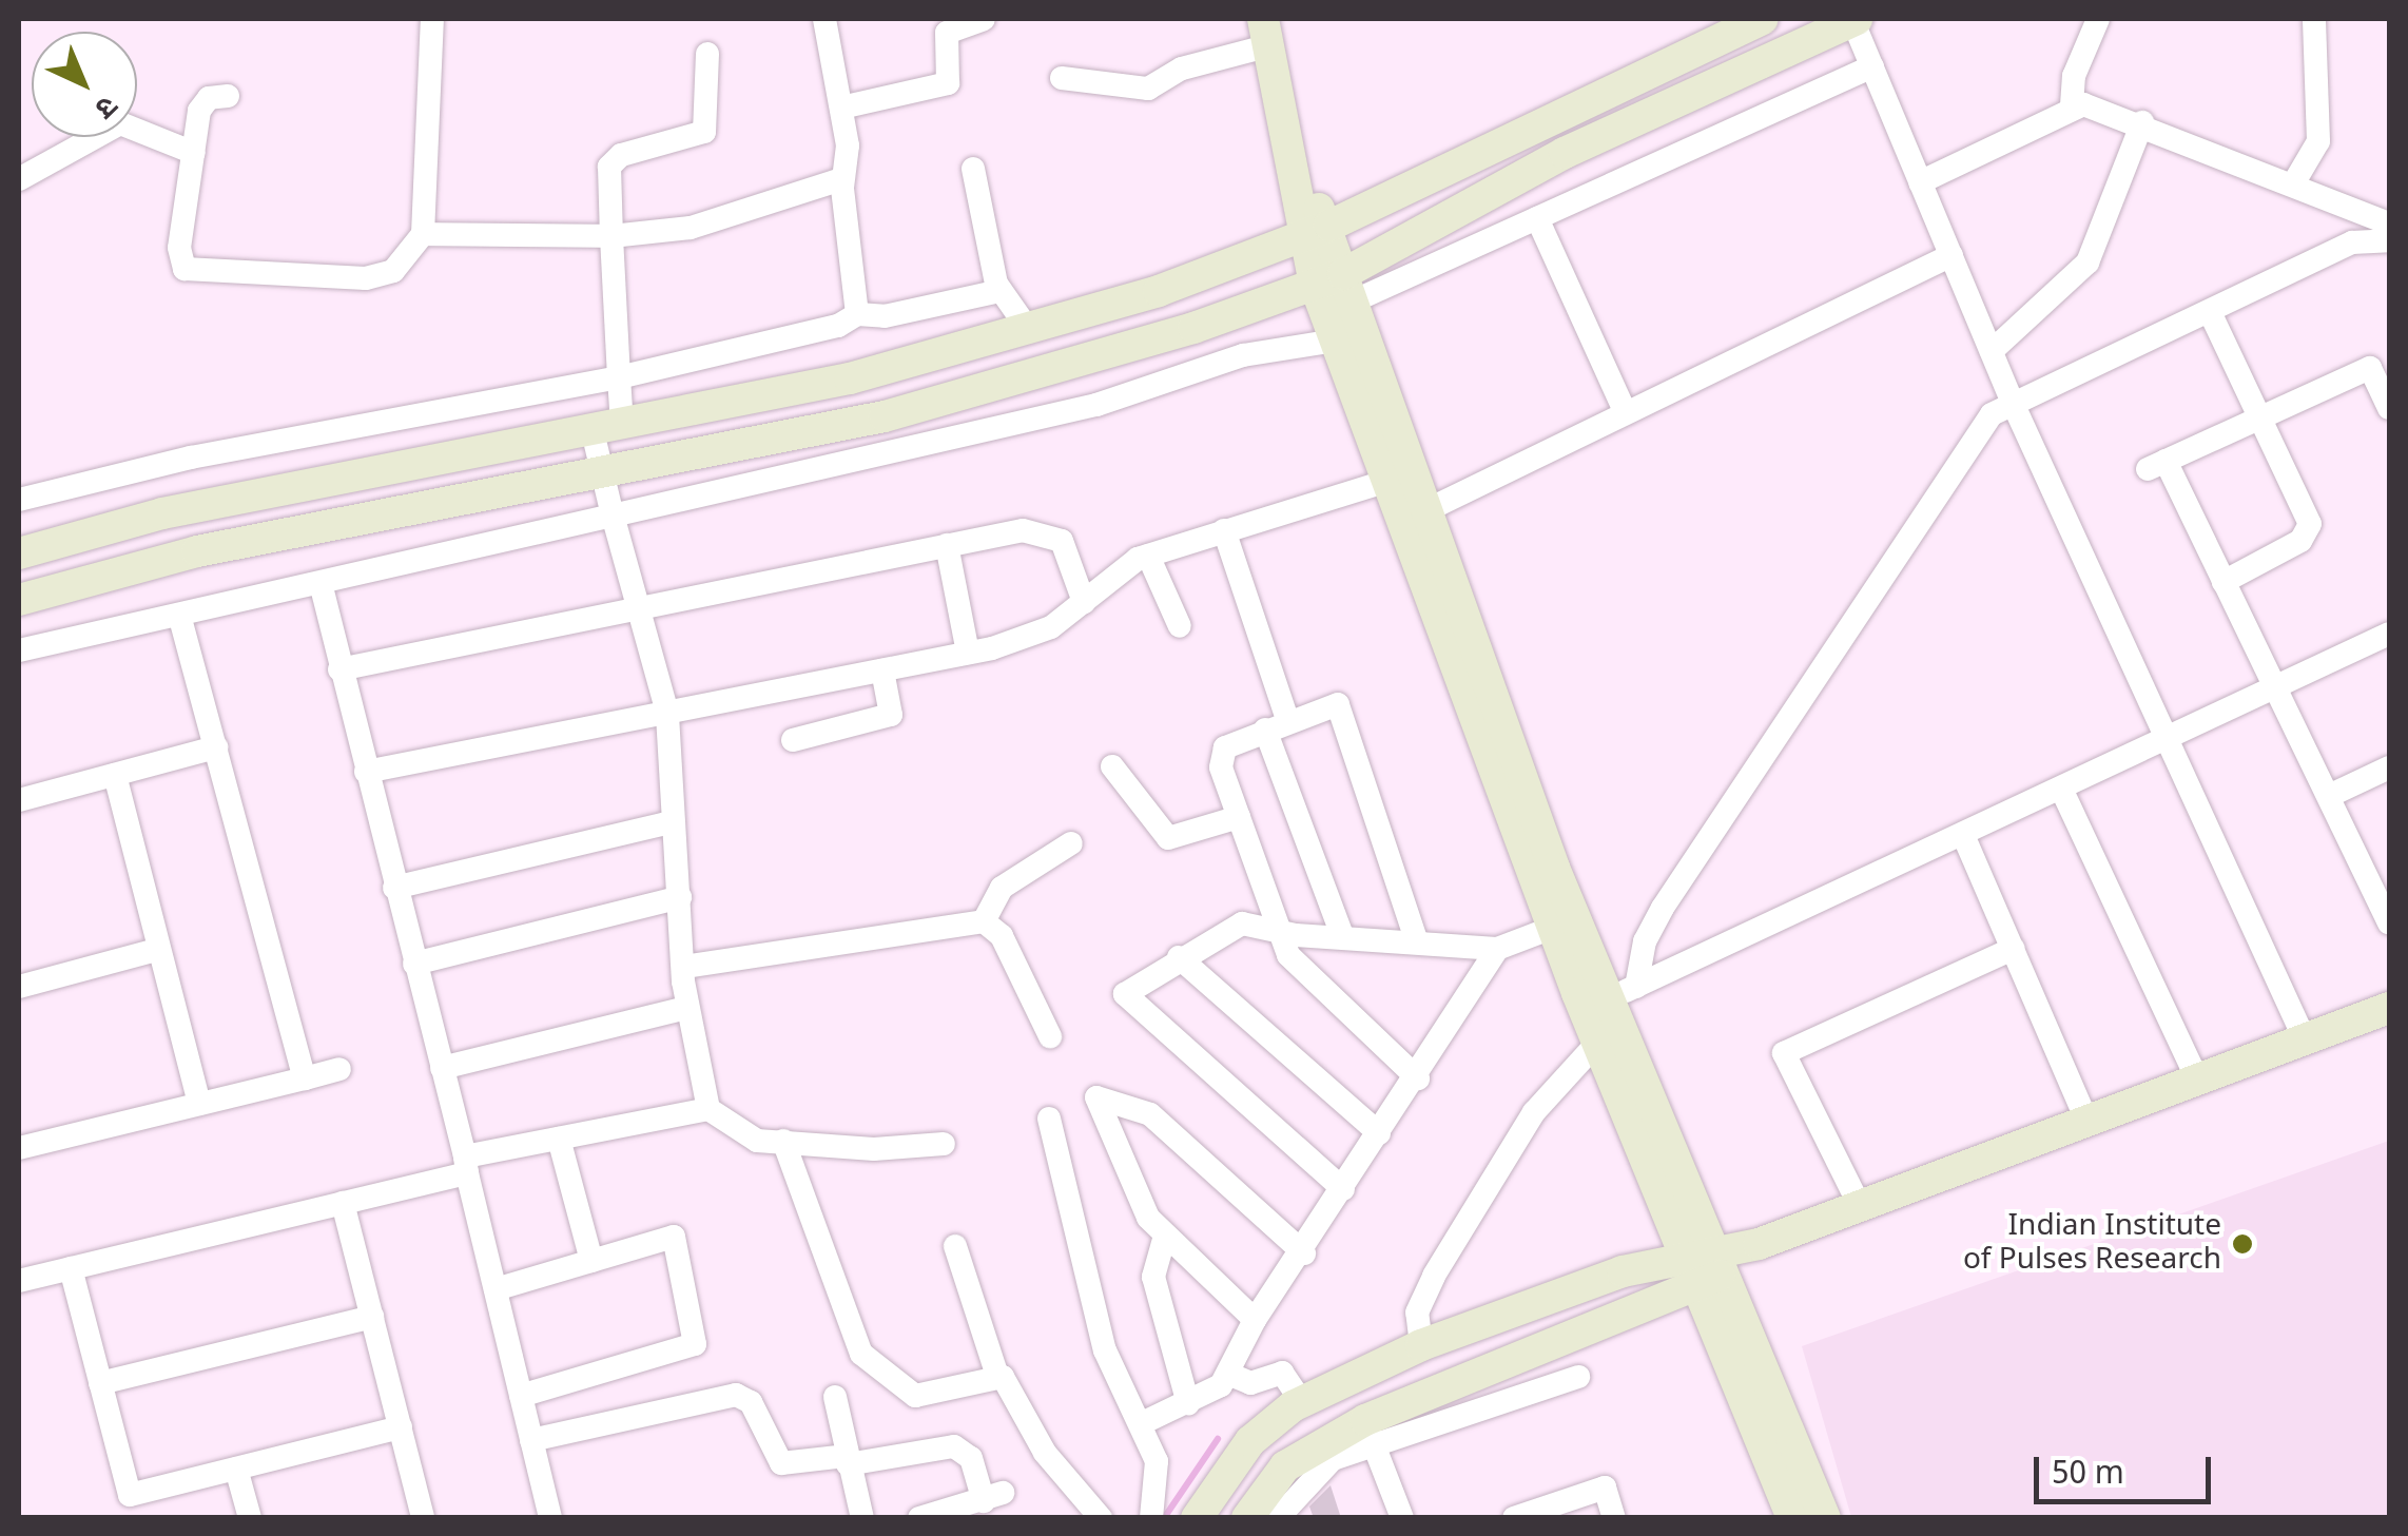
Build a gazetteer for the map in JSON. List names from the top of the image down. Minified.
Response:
{"places":["Indian Institute of Pulses Research"],"scale_bar":"50 m","north":"bottom right"}
